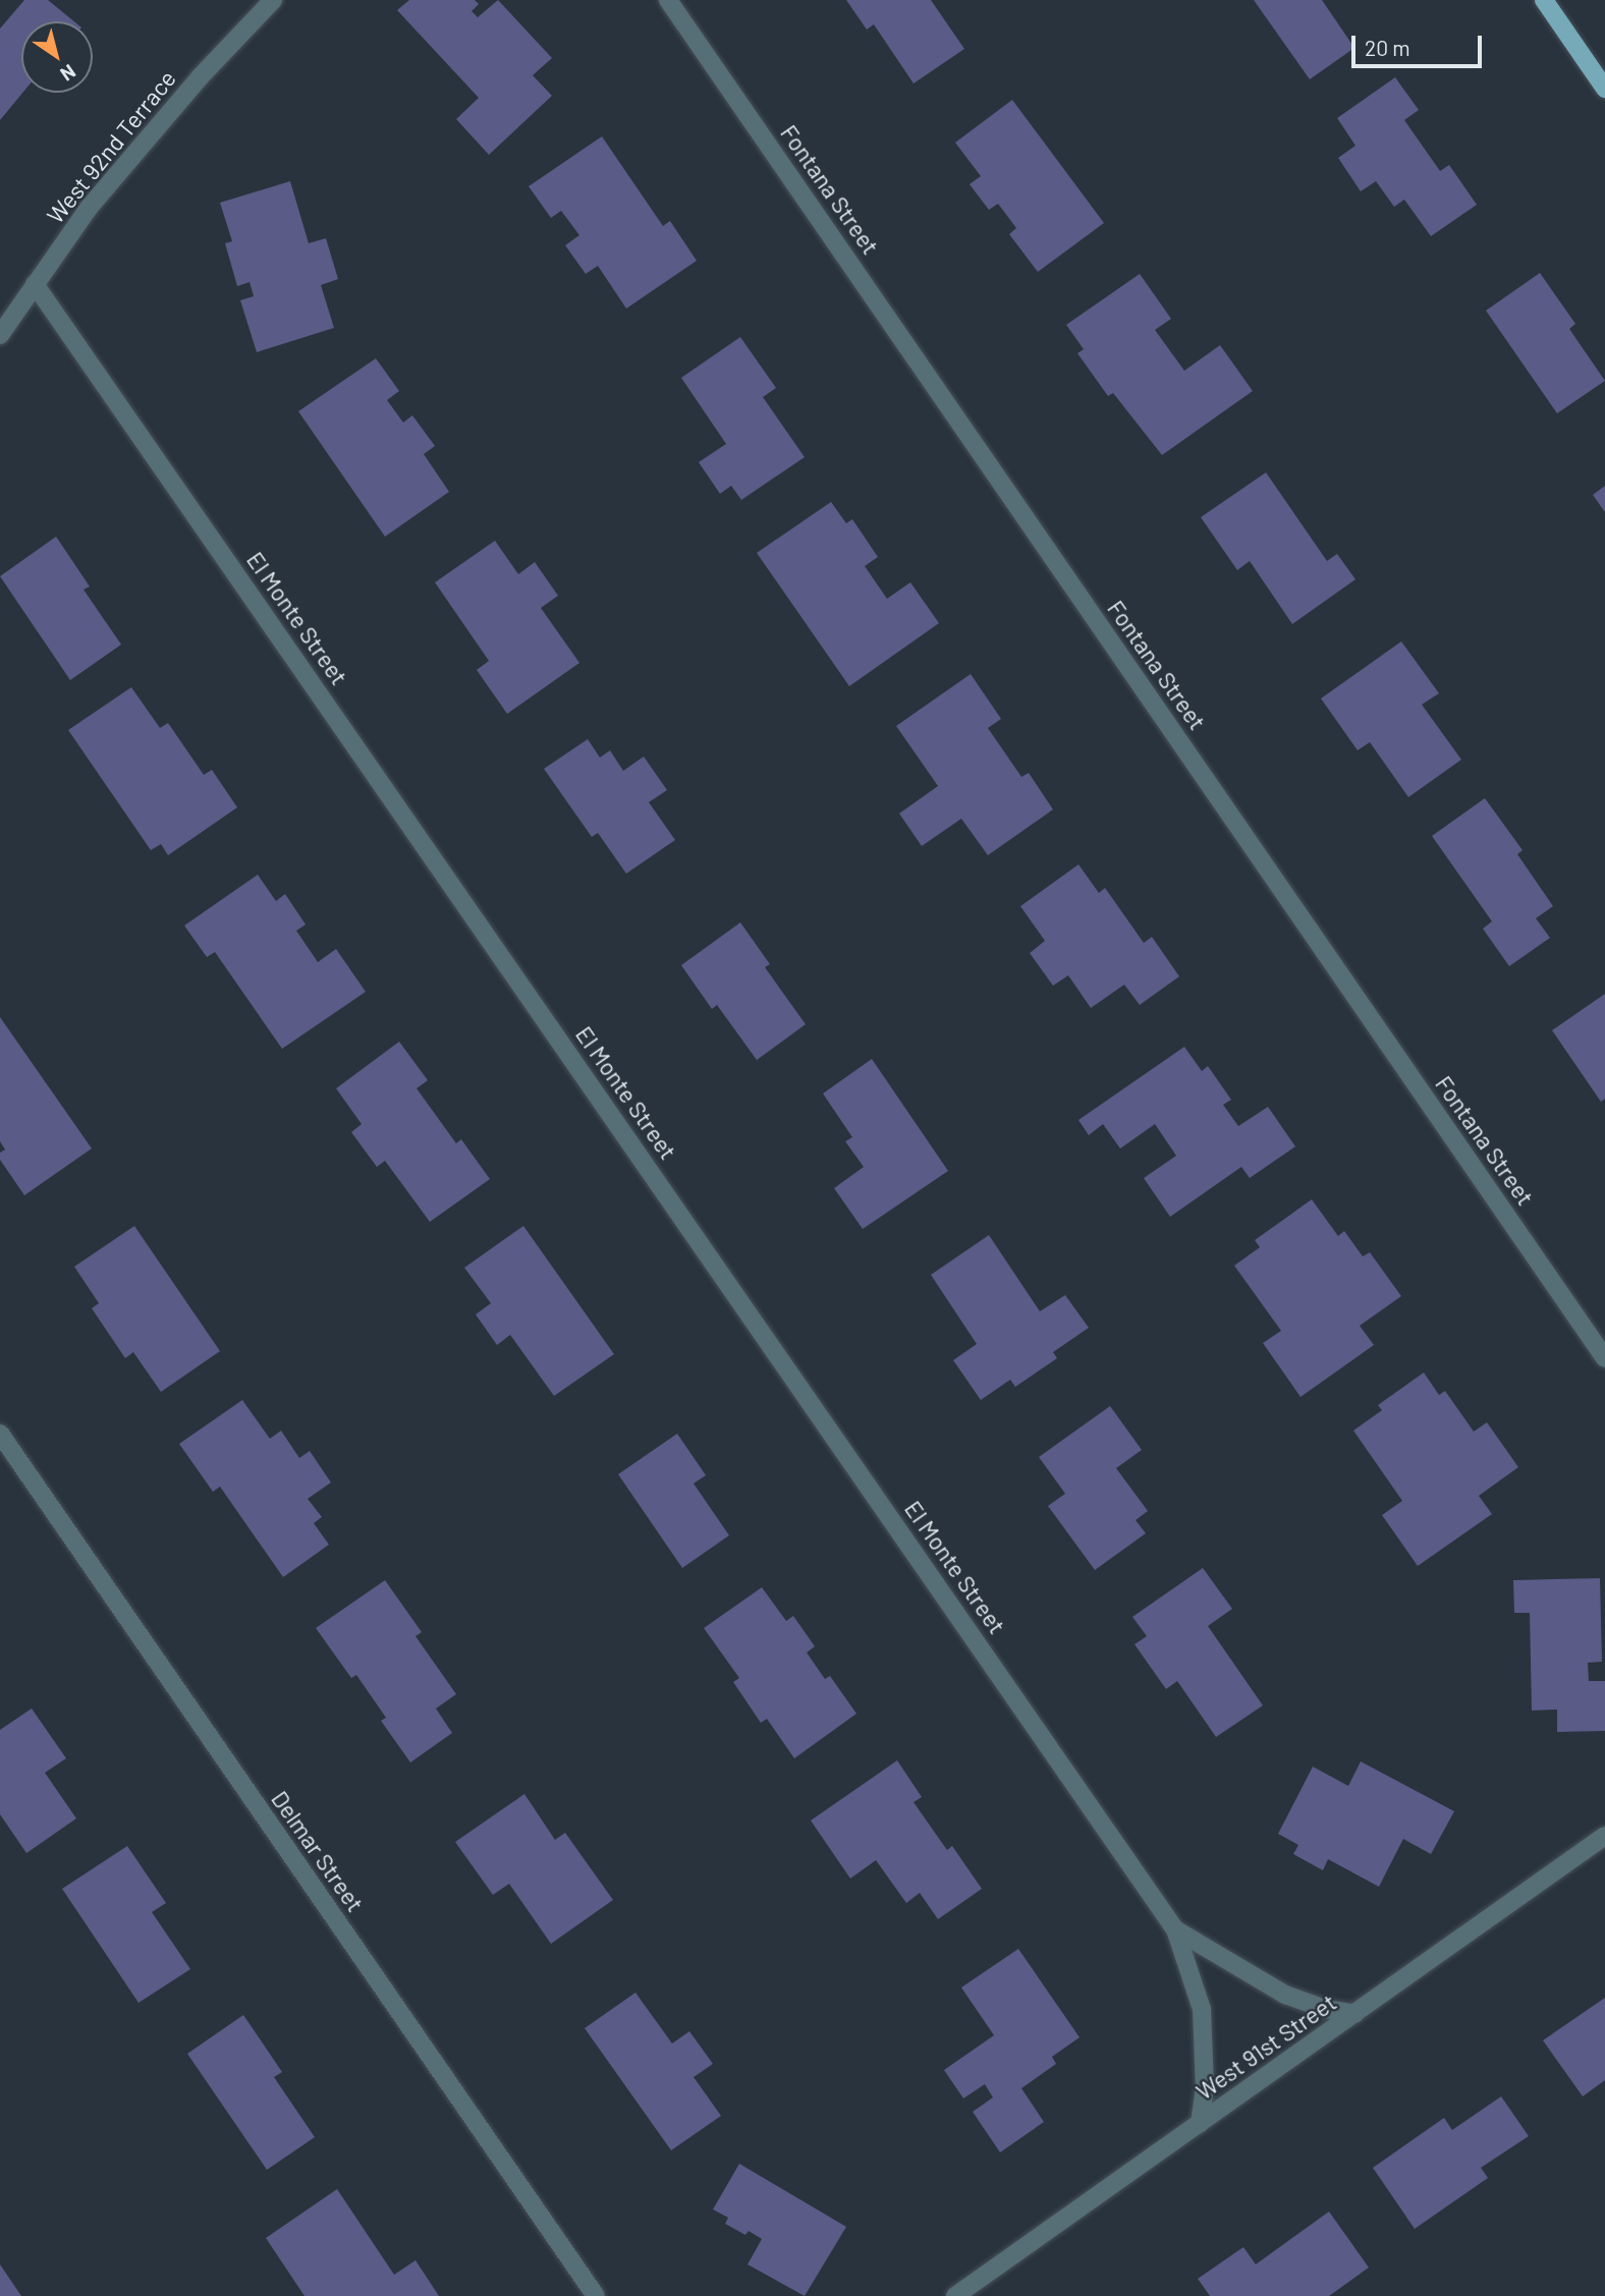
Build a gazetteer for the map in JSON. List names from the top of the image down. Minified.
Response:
{"streets":{"street":["West 92nd Terrace","Fontana Street","El Monte Street","Delmar Street","West 91st Street"]},"crossings":[["West 92nd Terrace","El Monte Street"],["El Monte Street","West 91st Street"]],"scale_bar":"20 m","north":"bottom right"}
